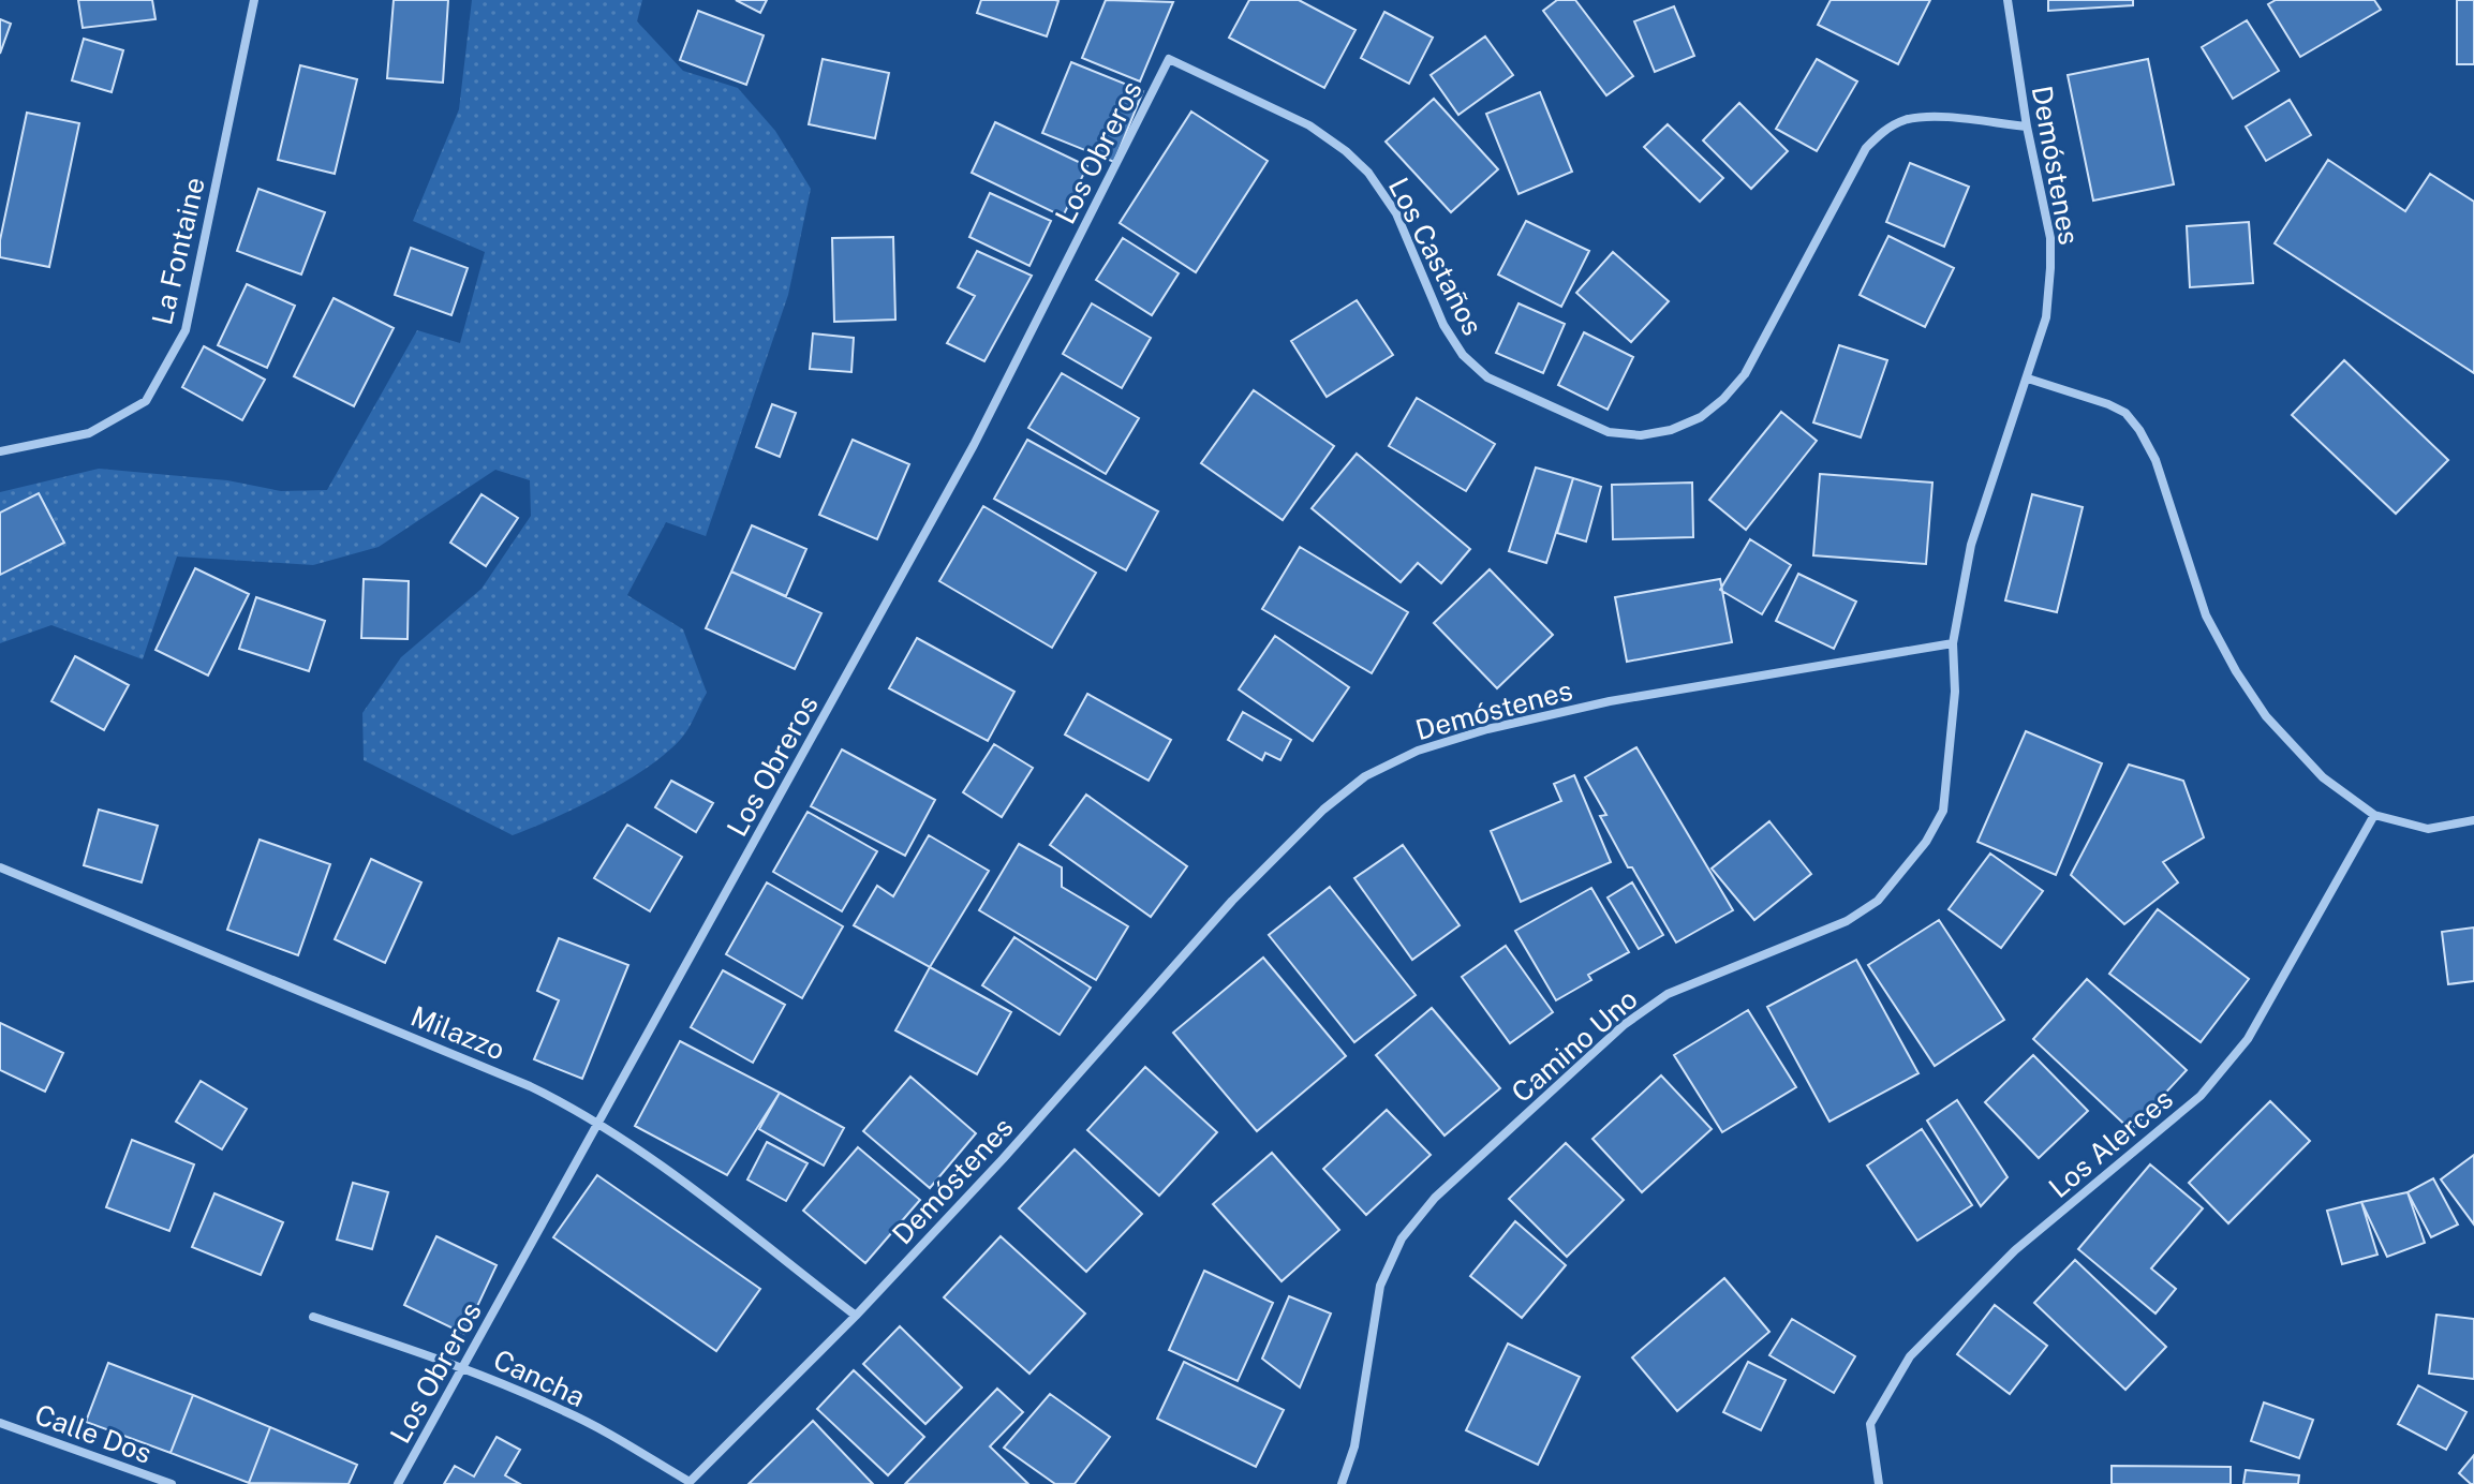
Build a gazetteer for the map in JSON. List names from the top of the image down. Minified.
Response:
{"streets":{"street":["Los Obreros","Demóstenes","La Fontaine","Los Castaños","Milazzo","Camino Uno","Los Alerces","Cancha","Calle Dos"]},"crossings":[["Los Obreros","Los Castaños"],["Los Obreros","Milazzo"],["Los Obreros","Cancha"],["Demóstenes","Los Castaños"],["Demóstenes","Milazzo"],["Demóstenes","Camino Uno"],["Demóstenes","Cancha"]]}
